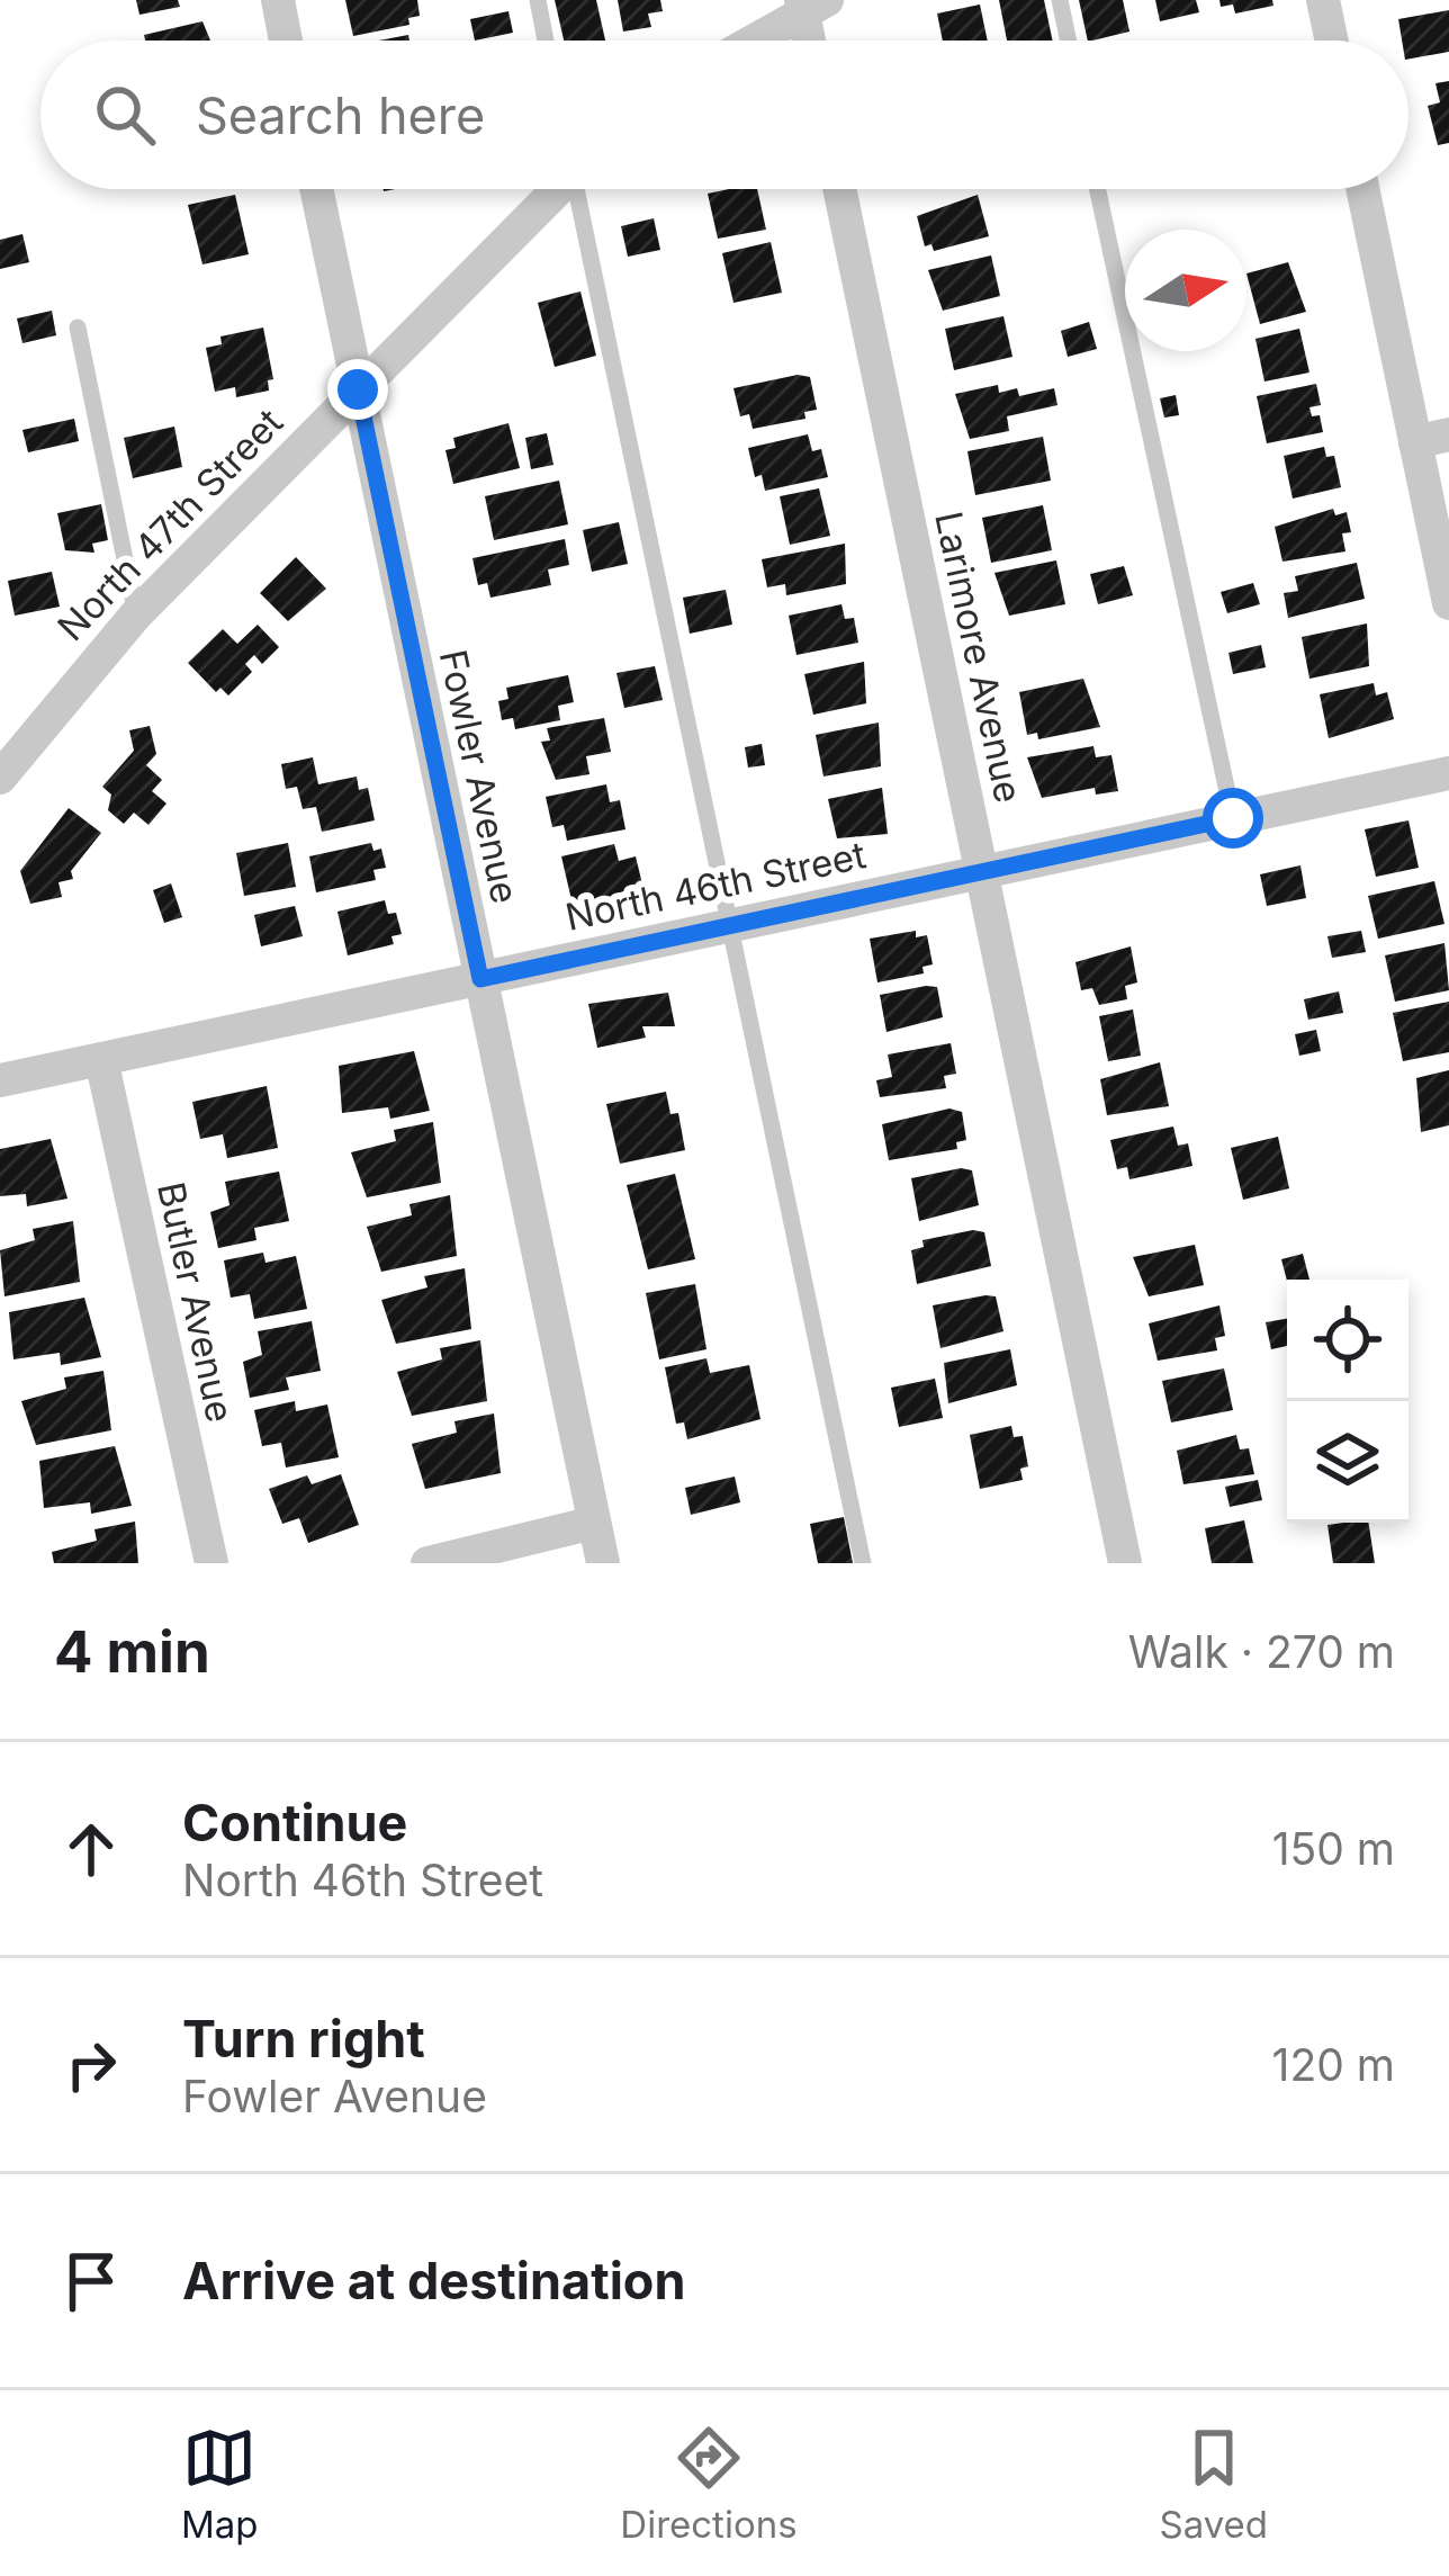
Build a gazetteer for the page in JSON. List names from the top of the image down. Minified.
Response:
{"streets":{"street":["North 47th Street","Larimore Avenue","Fowler Avenue","North 46th Street","Butler Avenue"]},"crossings":[["North 47th Street","Fowler Avenue"],["Larimore Avenue","North 46th Street"],["Fowler Avenue","North 46th Street"],["North 46th Street","Butler Avenue"]],"north":"right","page":{"search":"Search here","heading":["4 min","Walk · 270 m"],"list":[["Continue","North 46th Street","150 m"],["Turn right","Fowler Avenue","120 m"],"Arrive at destination"],"nav":["Map","Directions","Saved"]}}
